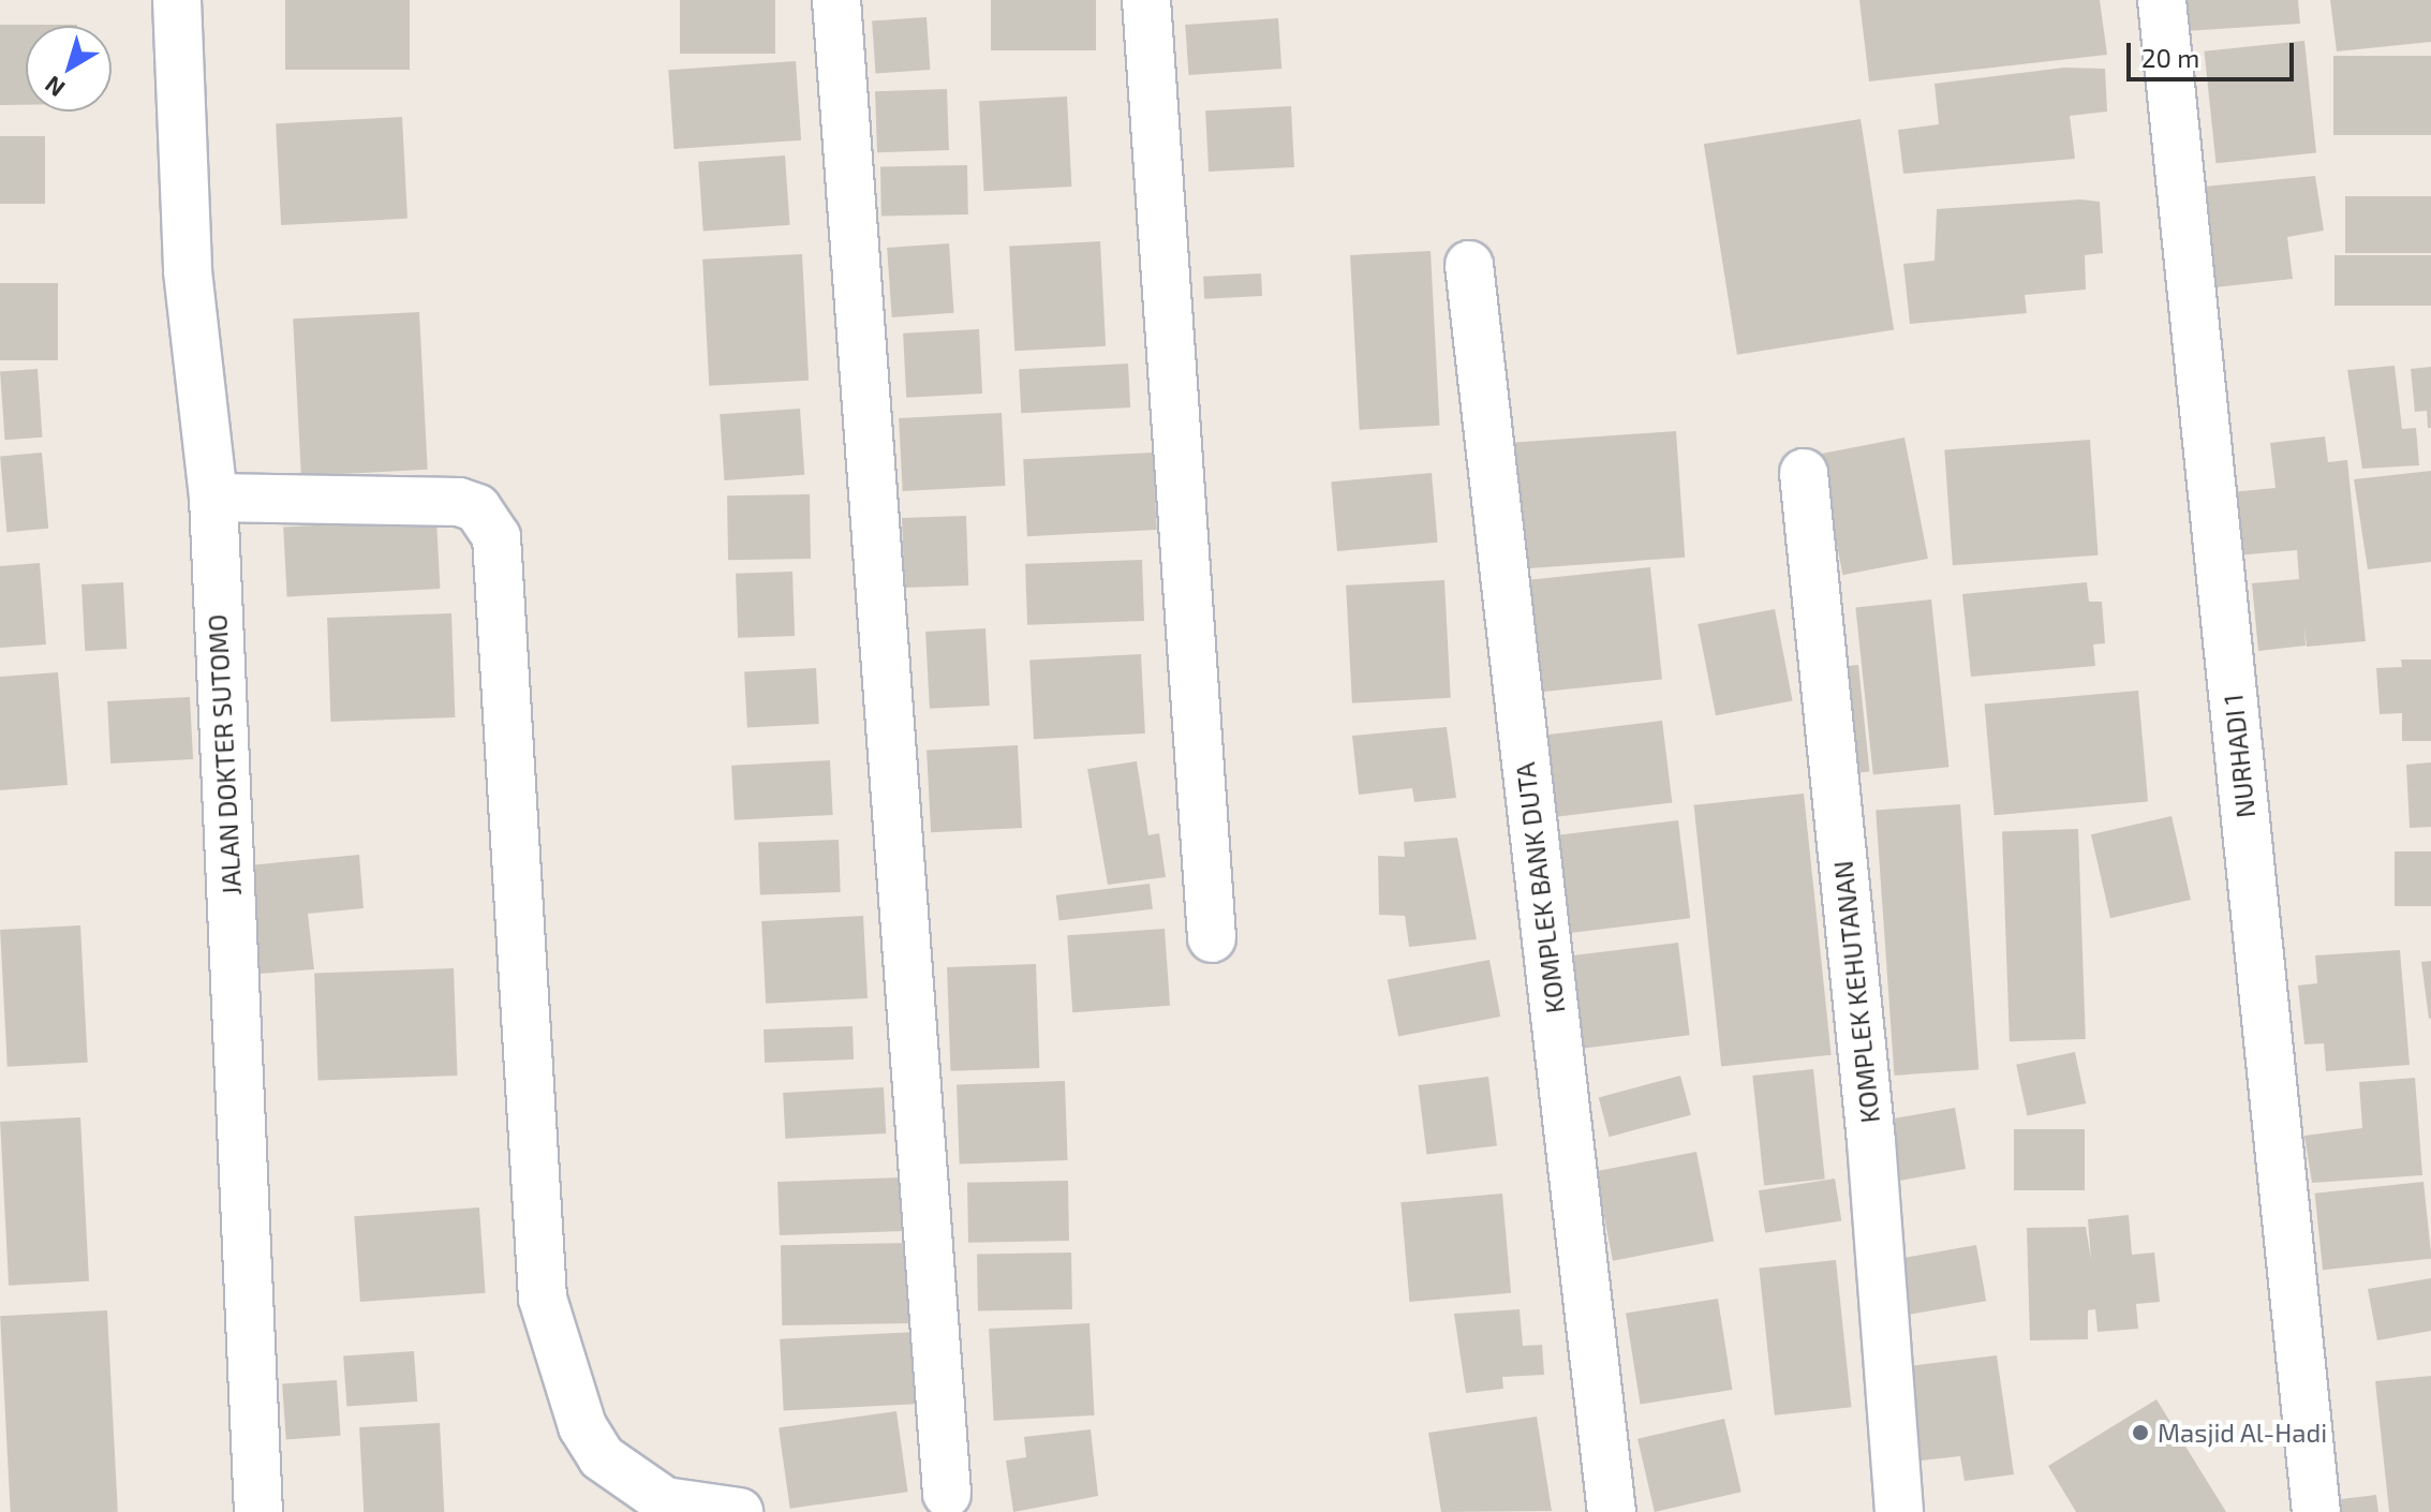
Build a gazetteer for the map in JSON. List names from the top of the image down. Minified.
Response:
{"streets":{"street":["JALAN DOKTER SUTOMO","NURHADI 1","KOMPLEK BANK DUTA","KOMPLEK KEHUTANAN"]},"places":["Masjid Al-Hadi"],"scale_bar":"20 m","north":"bottom left"}
